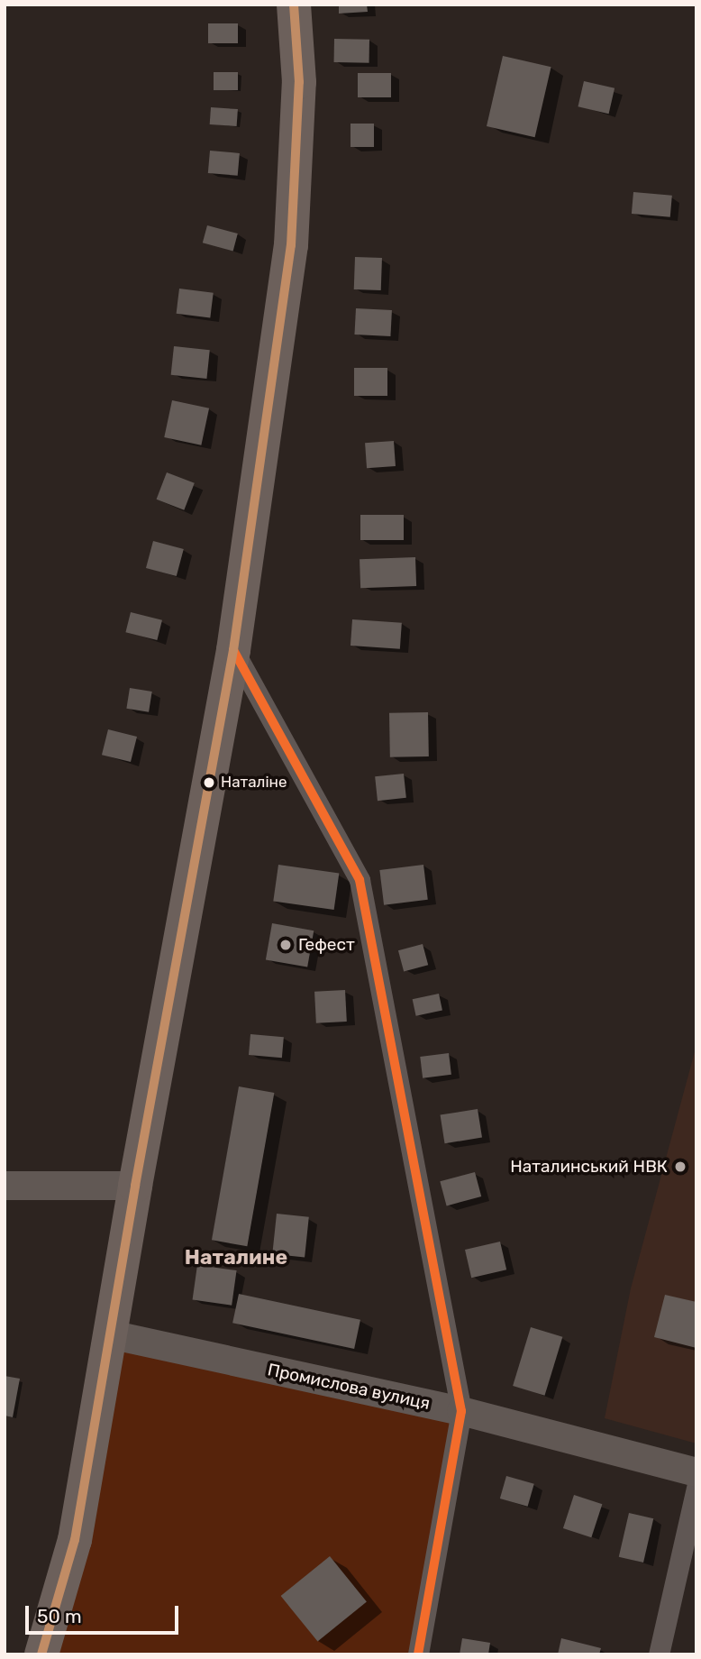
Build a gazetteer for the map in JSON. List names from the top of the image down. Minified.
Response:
{"streets":{"street":["Промислова вулиця"]},"districts":["Наталине"],"places":["Наталіне","Гефест","Наталинський НВК"],"scale_bar":"50 m"}
